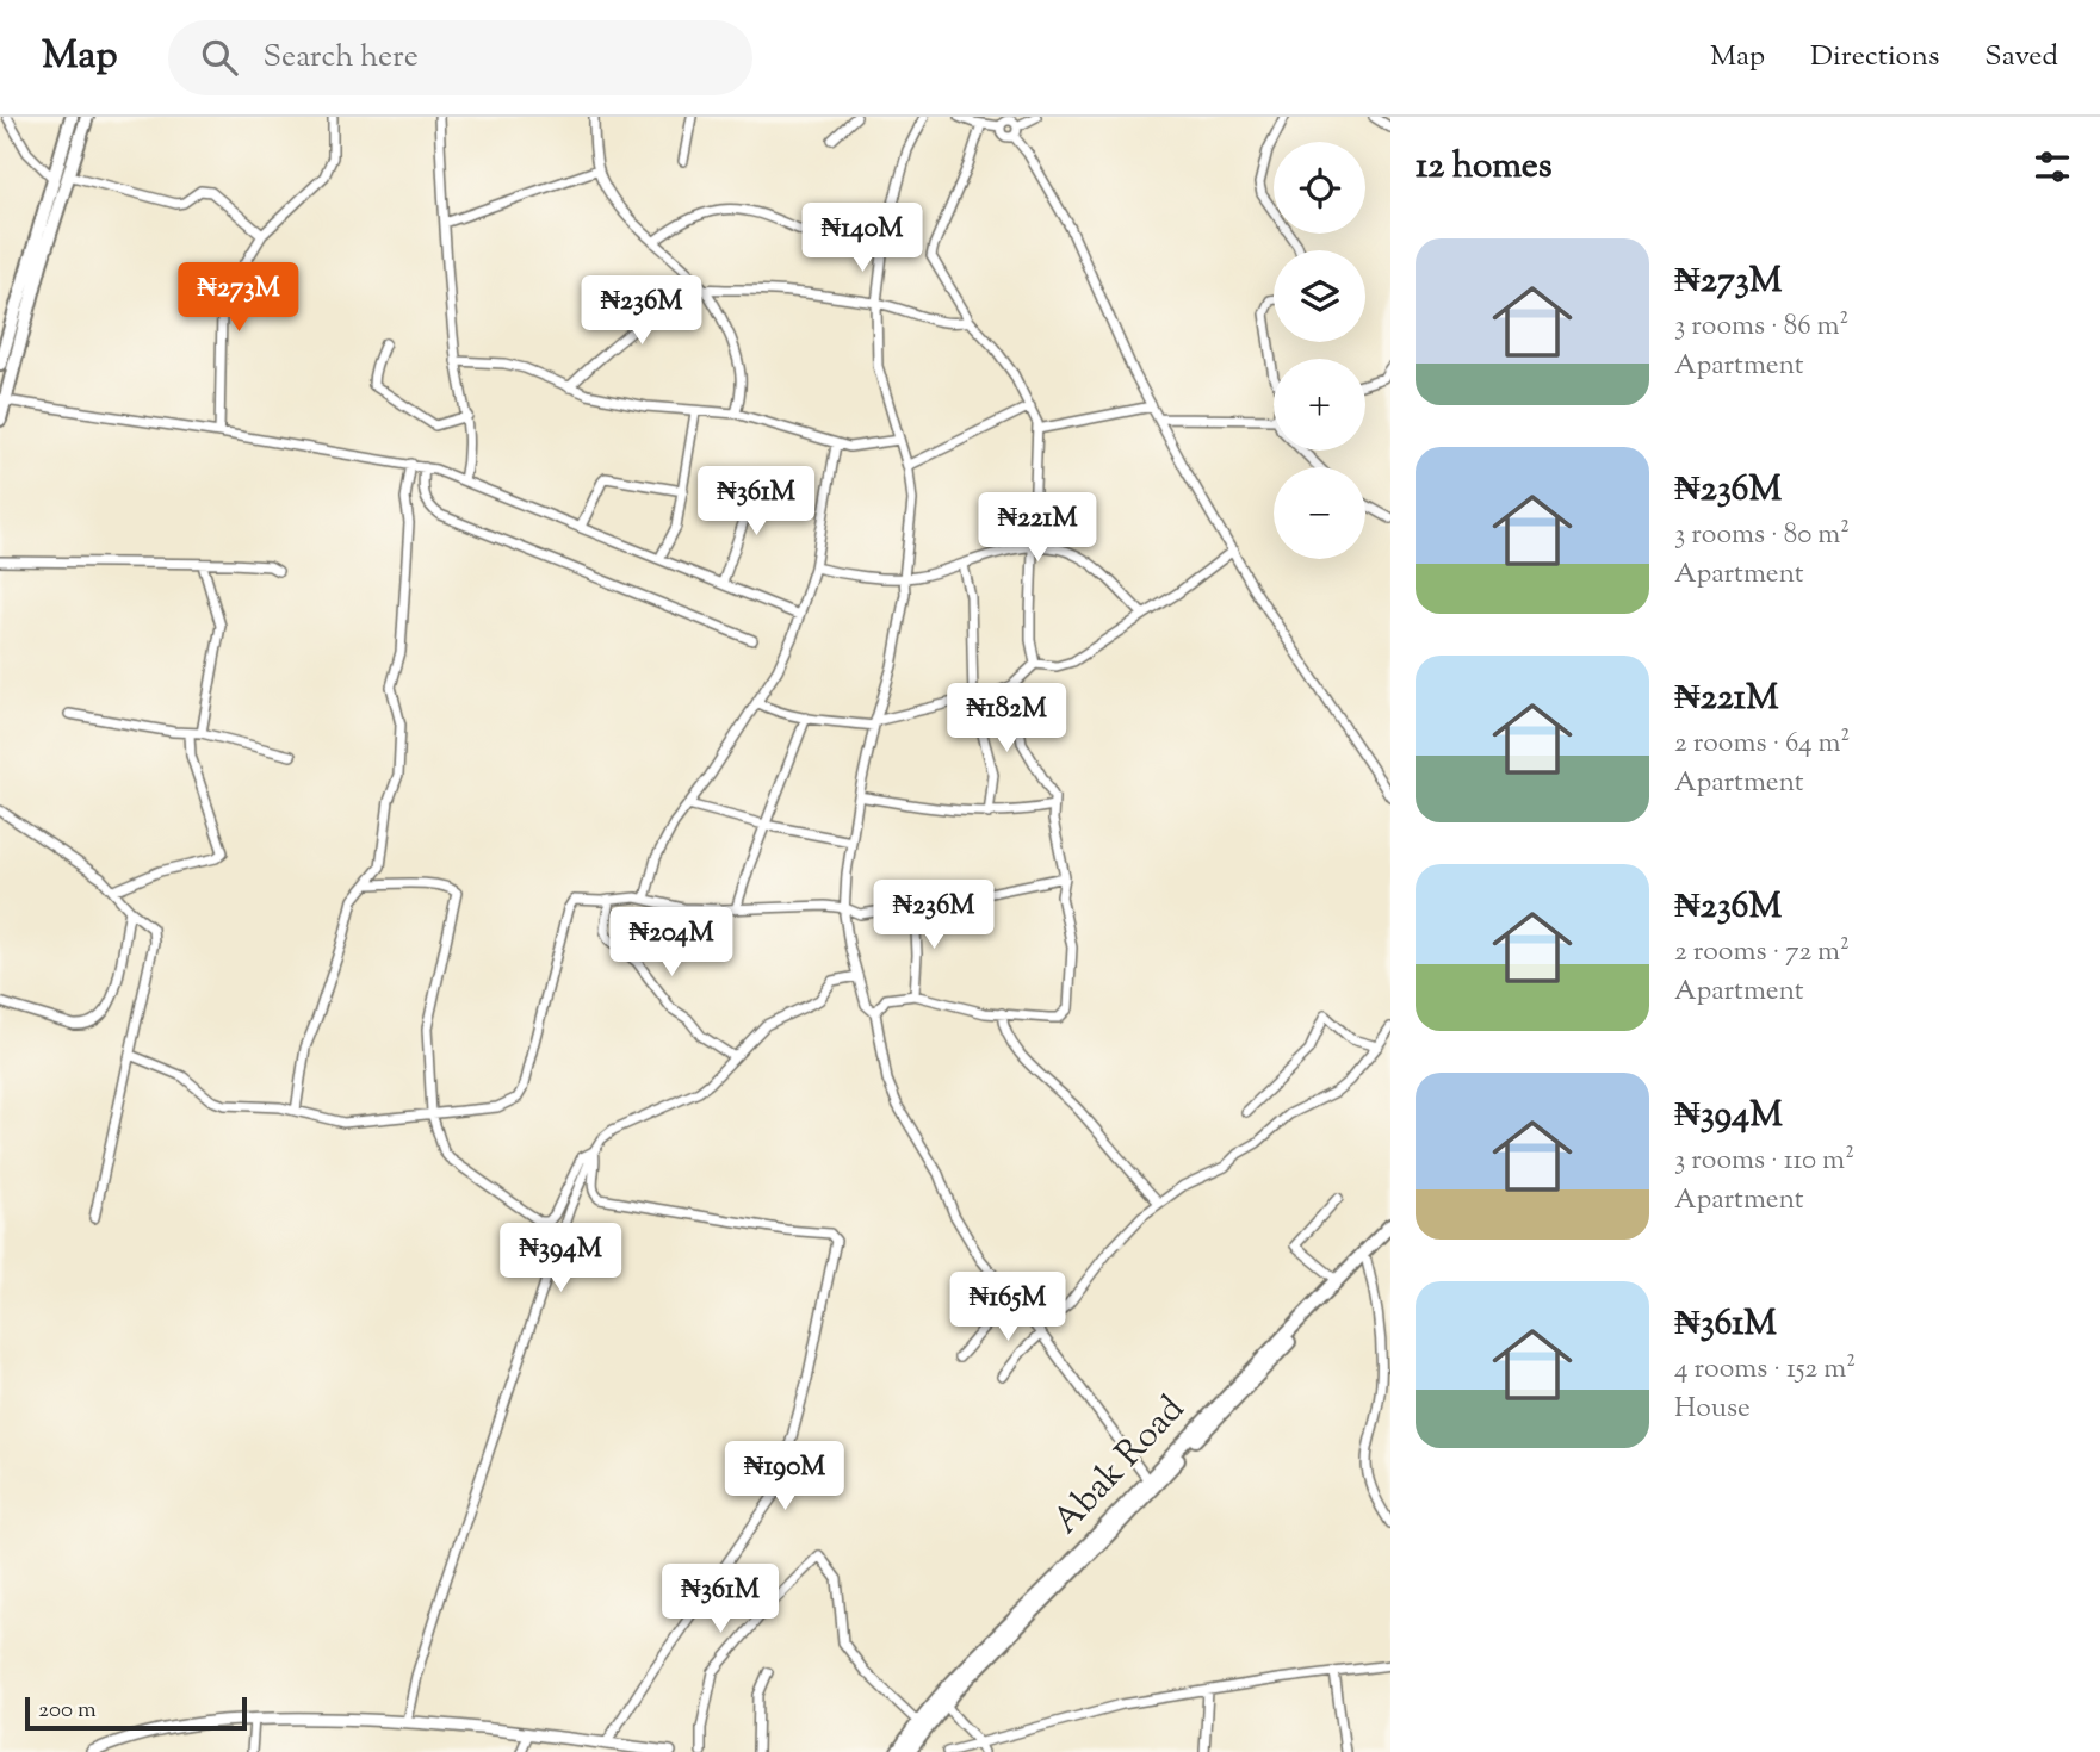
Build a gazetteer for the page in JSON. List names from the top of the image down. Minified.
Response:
{"streets":{"highway":["Abak Road"]},"scale_bar":"200 m","page":{"header":"Map","search":"Search here","nav":["Map","Directions","Saved"],"heading":"12 homes","map_buttons":["+","−"],"price":["₦140M","₦273M","₦236M","₦361M","₦221M","₦182M","₦236M","₦204M","₦394M","₦165M","₦190M","₦361M"],"list":[{"name":"₦273M","note":"3 rooms · 86 m² · Apartment"},{"name":"₦236M","note":"3 rooms · 80 m² · Apartment"},{"name":"₦221M","note":"2 rooms · 64 m² · Apartment"},{"name":"₦236M","note":"2 rooms · 72 m² · Apartment"},{"name":"₦394M","note":"3 rooms · 110 m² · Apartment"},{"name":"₦361M","note":"4 rooms · 152 m² · House"}],"scale":"200 m"}}
